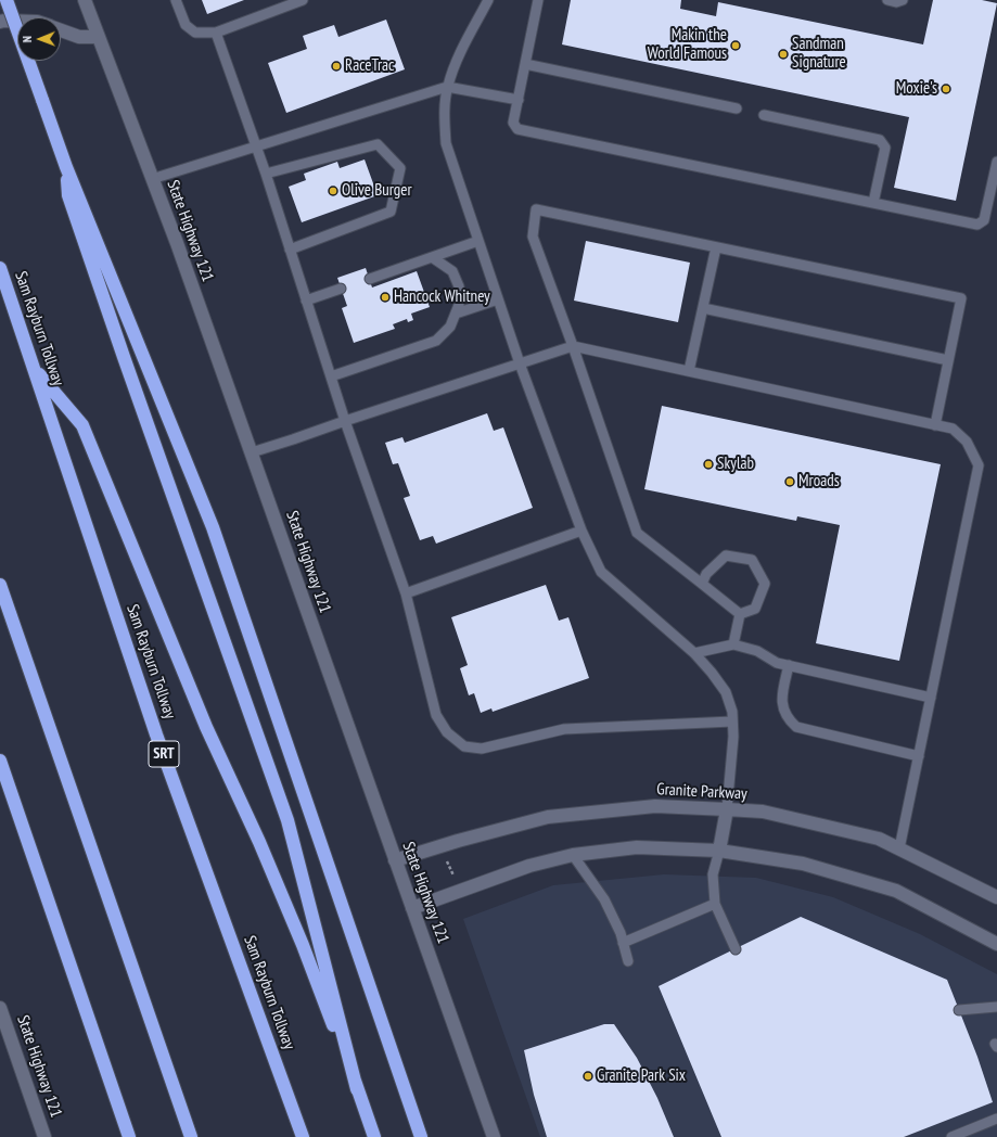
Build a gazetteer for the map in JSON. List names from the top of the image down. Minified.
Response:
{"streets":{"highway":["Sam Rayburn Tollway","SRT"],"main road":["State Highway 121","Granite Parkway"]},"crossings":[["State Highway 121","Granite Parkway"]],"places":["Makin the World Famous","Sandman Signature","RaceTrac","Moxie's","Olive Burger","Hancock Whitney","Skylab","Mroads","Granite Park Six"],"north":"left"}
